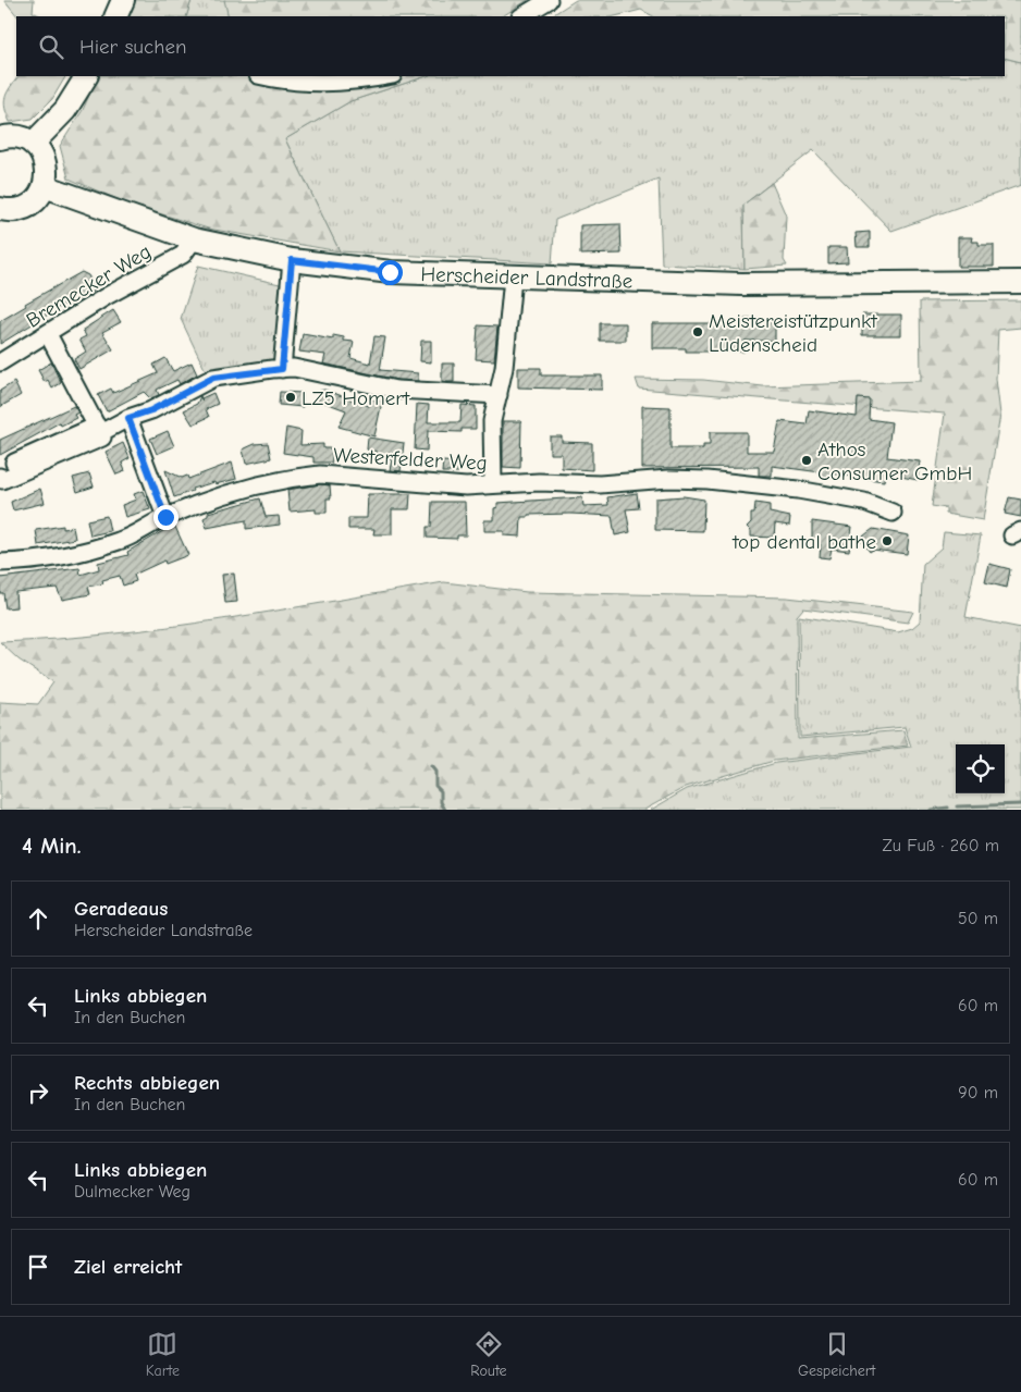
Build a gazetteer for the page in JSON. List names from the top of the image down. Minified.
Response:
{"streets":{"main road":["Herscheider Landstraße"],"street":["Bremecker Weg","Westerfelder Weg"]},"crossings":[["Herscheider Landstraße","Bremecker Weg"]],"places":["Meistereistützpunkt Lüdenscheid","LZ5 Homert","Athos Consumer GmbH","top dental bathe"],"page":{"search":"Hier suchen","heading":["4 Min.","Zu Fuß · 260 m"],"list":[["Geradeaus","Herscheider Landstraße","50 m"],["Links abbiegen","In den Buchen","60 m"],["Rechts abbiegen","In den Buchen","90 m"],["Links abbiegen","Dulmecker Weg","60 m"],"Ziel erreicht"],"nav":["Karte","Route","Gespeichert"]}}
